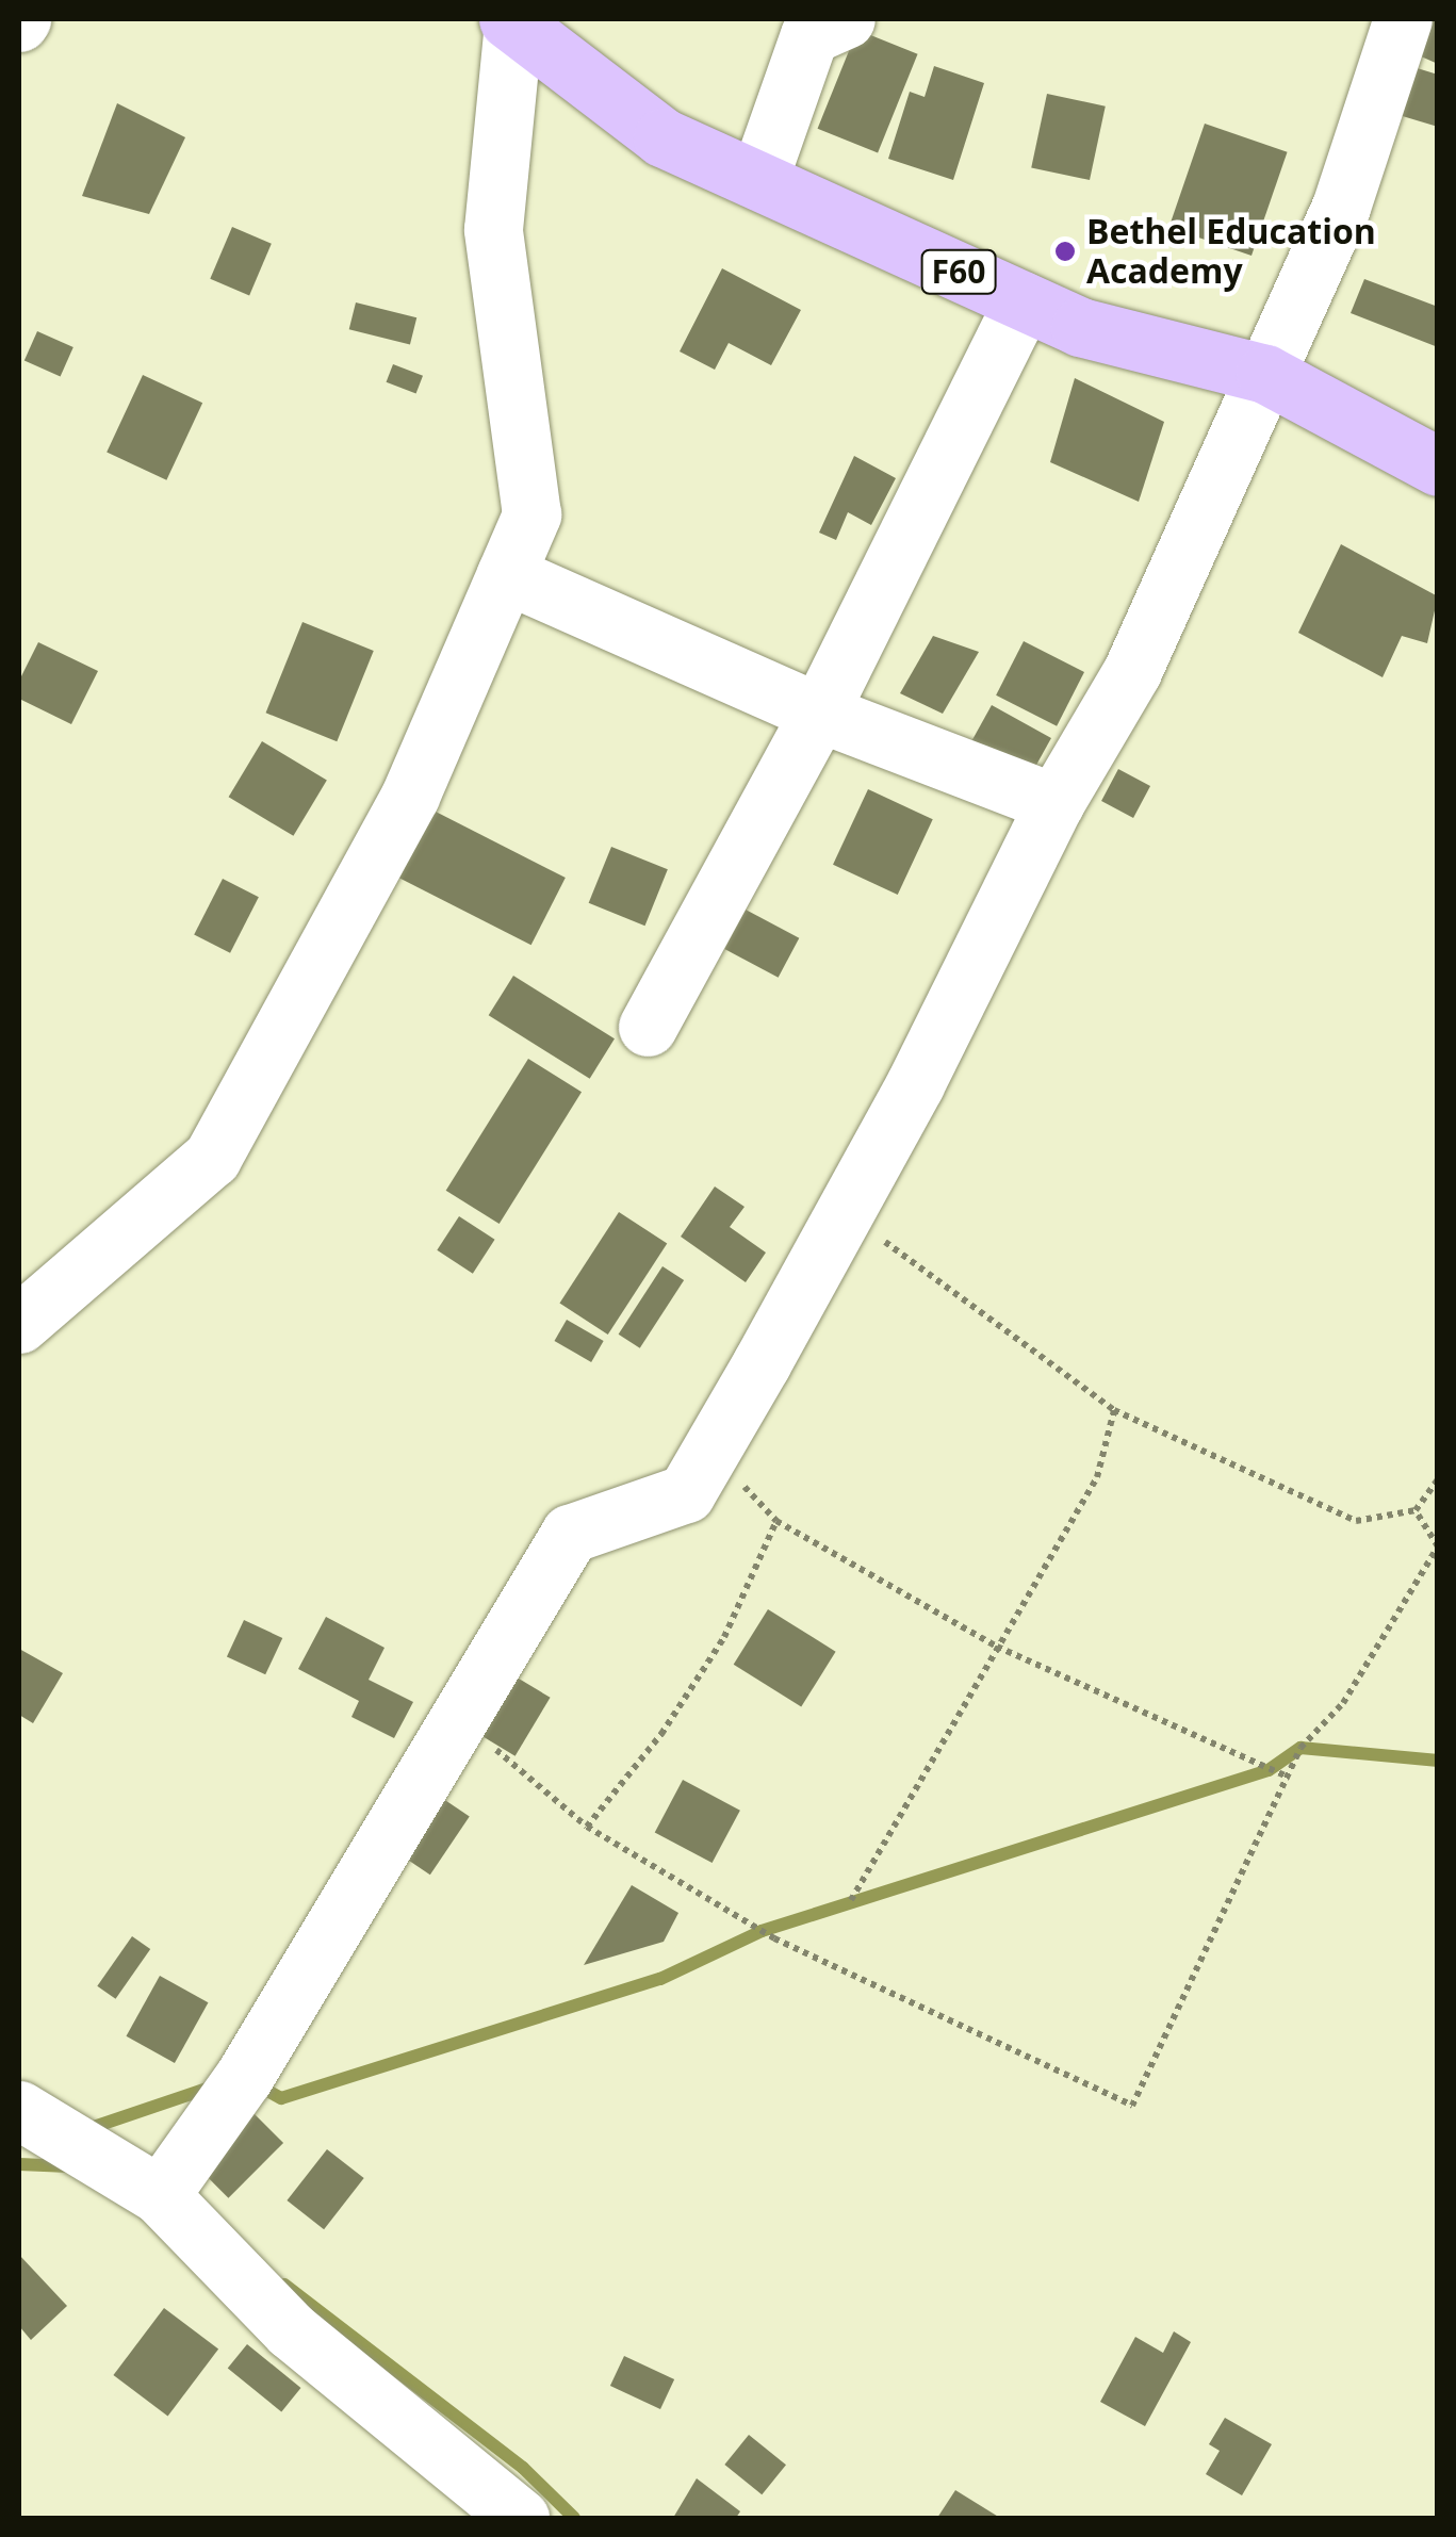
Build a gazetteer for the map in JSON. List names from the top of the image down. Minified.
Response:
{"streets":{"main road":["F60"]},"places":["Bethel Education Academy"]}
